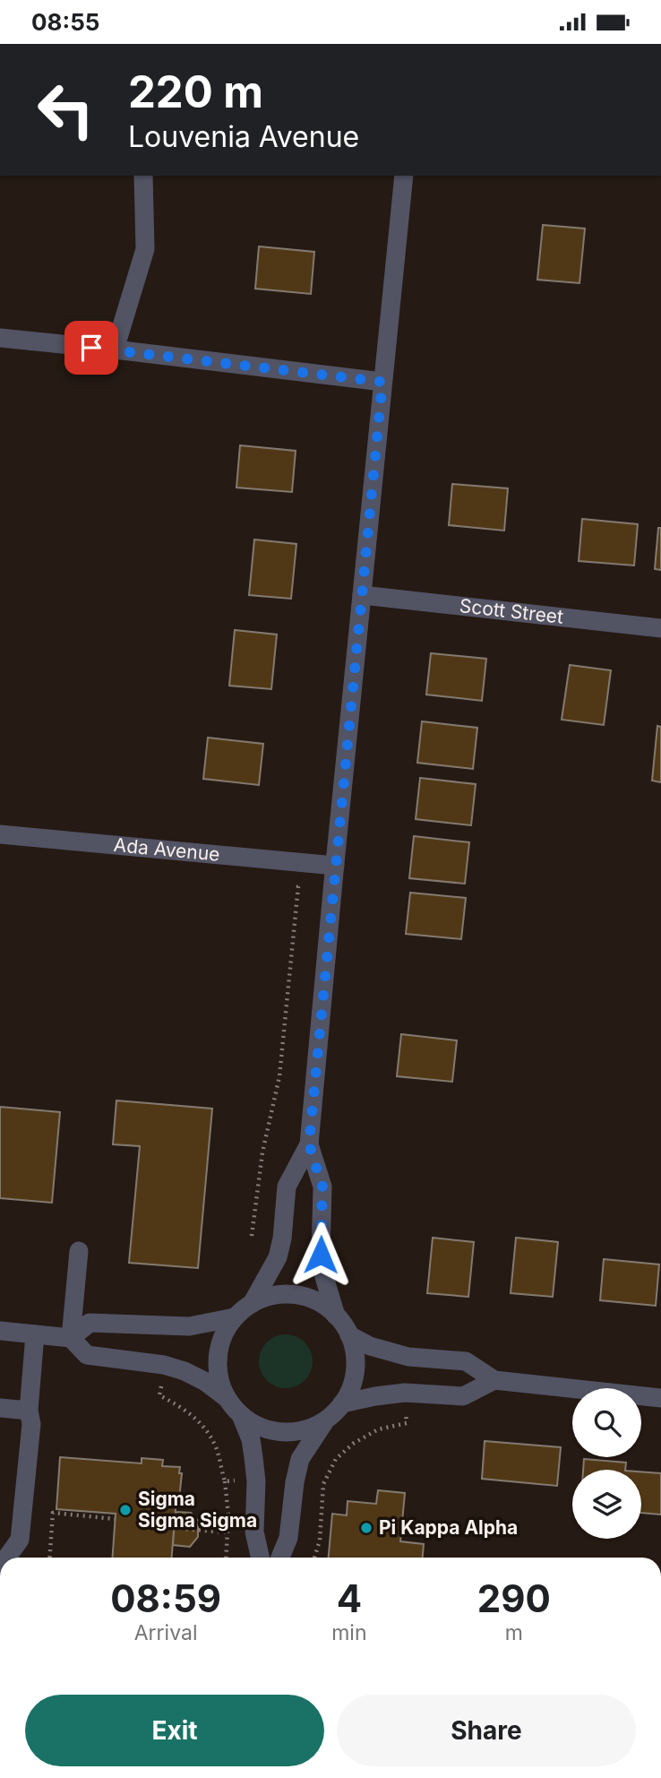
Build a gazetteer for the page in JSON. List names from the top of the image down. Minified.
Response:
{"streets":{"street":["Scott Street","Ada Avenue"]},"places":["Sigma Sigma Sigma","Pi Kappa Alpha"],"page":{"status":"08:55","turn":["220 m","Louvenia Avenue"],"eta":["08:59","Arrival","4","min","290","m"],"buttons":["Exit","Share"]}}
